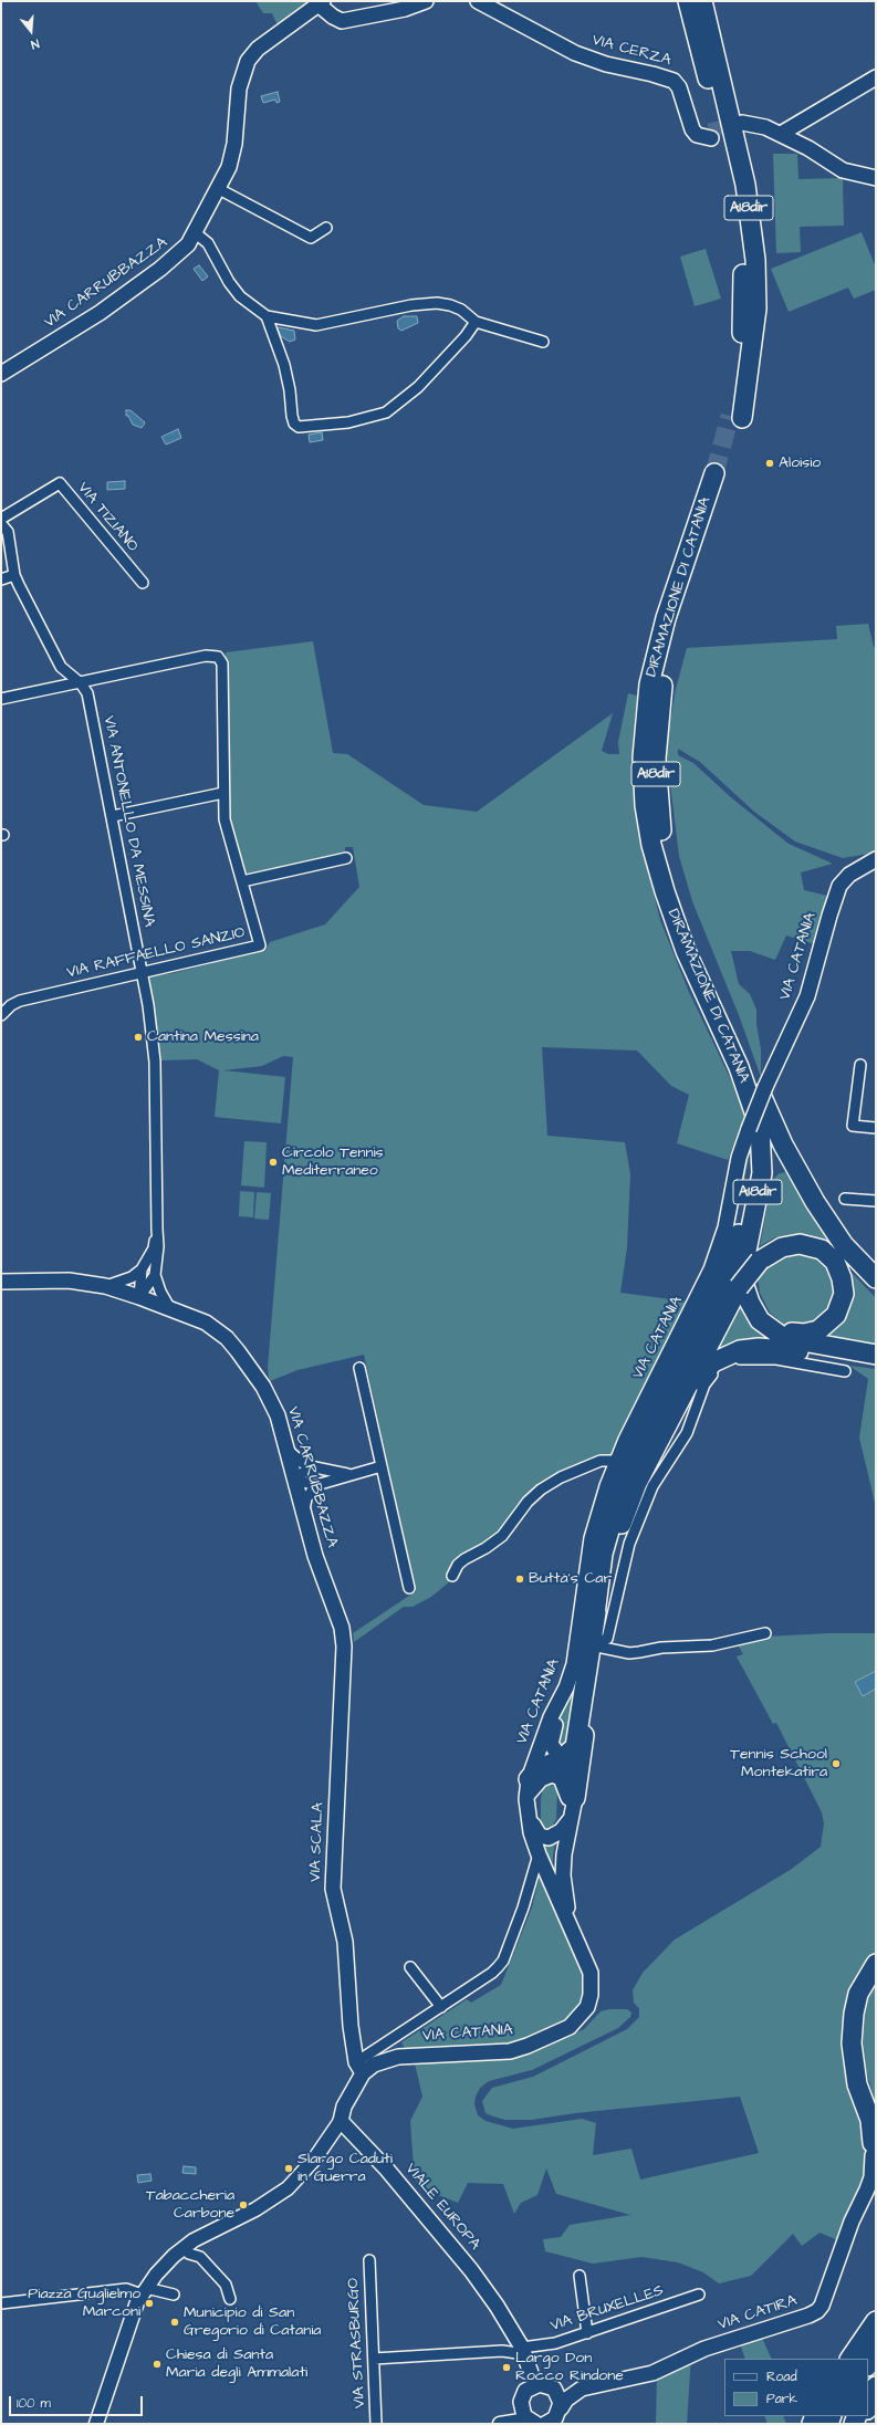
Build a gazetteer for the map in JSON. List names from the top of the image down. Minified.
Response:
{"streets":{"highway":["A18dir","DIRAMAZIONE DI CATANIA"],"main road":["VIA CERZA","VIA CARRUBBAZZA","VIA CATANIA","VIA SCALA","VIALE EUROPA","VIA CATIRA"],"street":["VIA TIZIANO","VIA ANTONELLO DA MESSINA","VIA RAFFAELLO SANZIO","VIA BRUXELLES","VIA STRASBURGO"]},"crossings":[["VIA CARRUBBAZZA","VIA SCALA"],["VIA ANTONELLO DA MESSINA","VIA RAFFAELLO SANZIO"],["VIA CATANIA","VIA SCALA"],["VIALE EUROPA","VIA BRUXELLES"],["VIA BRUXELLES","VIA STRASBURGO"]],"places":["Aloisio","Cantina Messina","Circolo Tennis Mediterraneo","Buttà's Car","Tennis School Montekatira","Slargo Caduti in Guerra","Tabaccheria Carbone","Piazza Guglielmo Marconi","Municipio di San Gregorio di Catania","Chiesa di Santa Maria degli Ammalati","Largo Don Rocco Rindone"],"legend":["Road","Park"],"scale_bar":"100 m","north":"bottom"}
